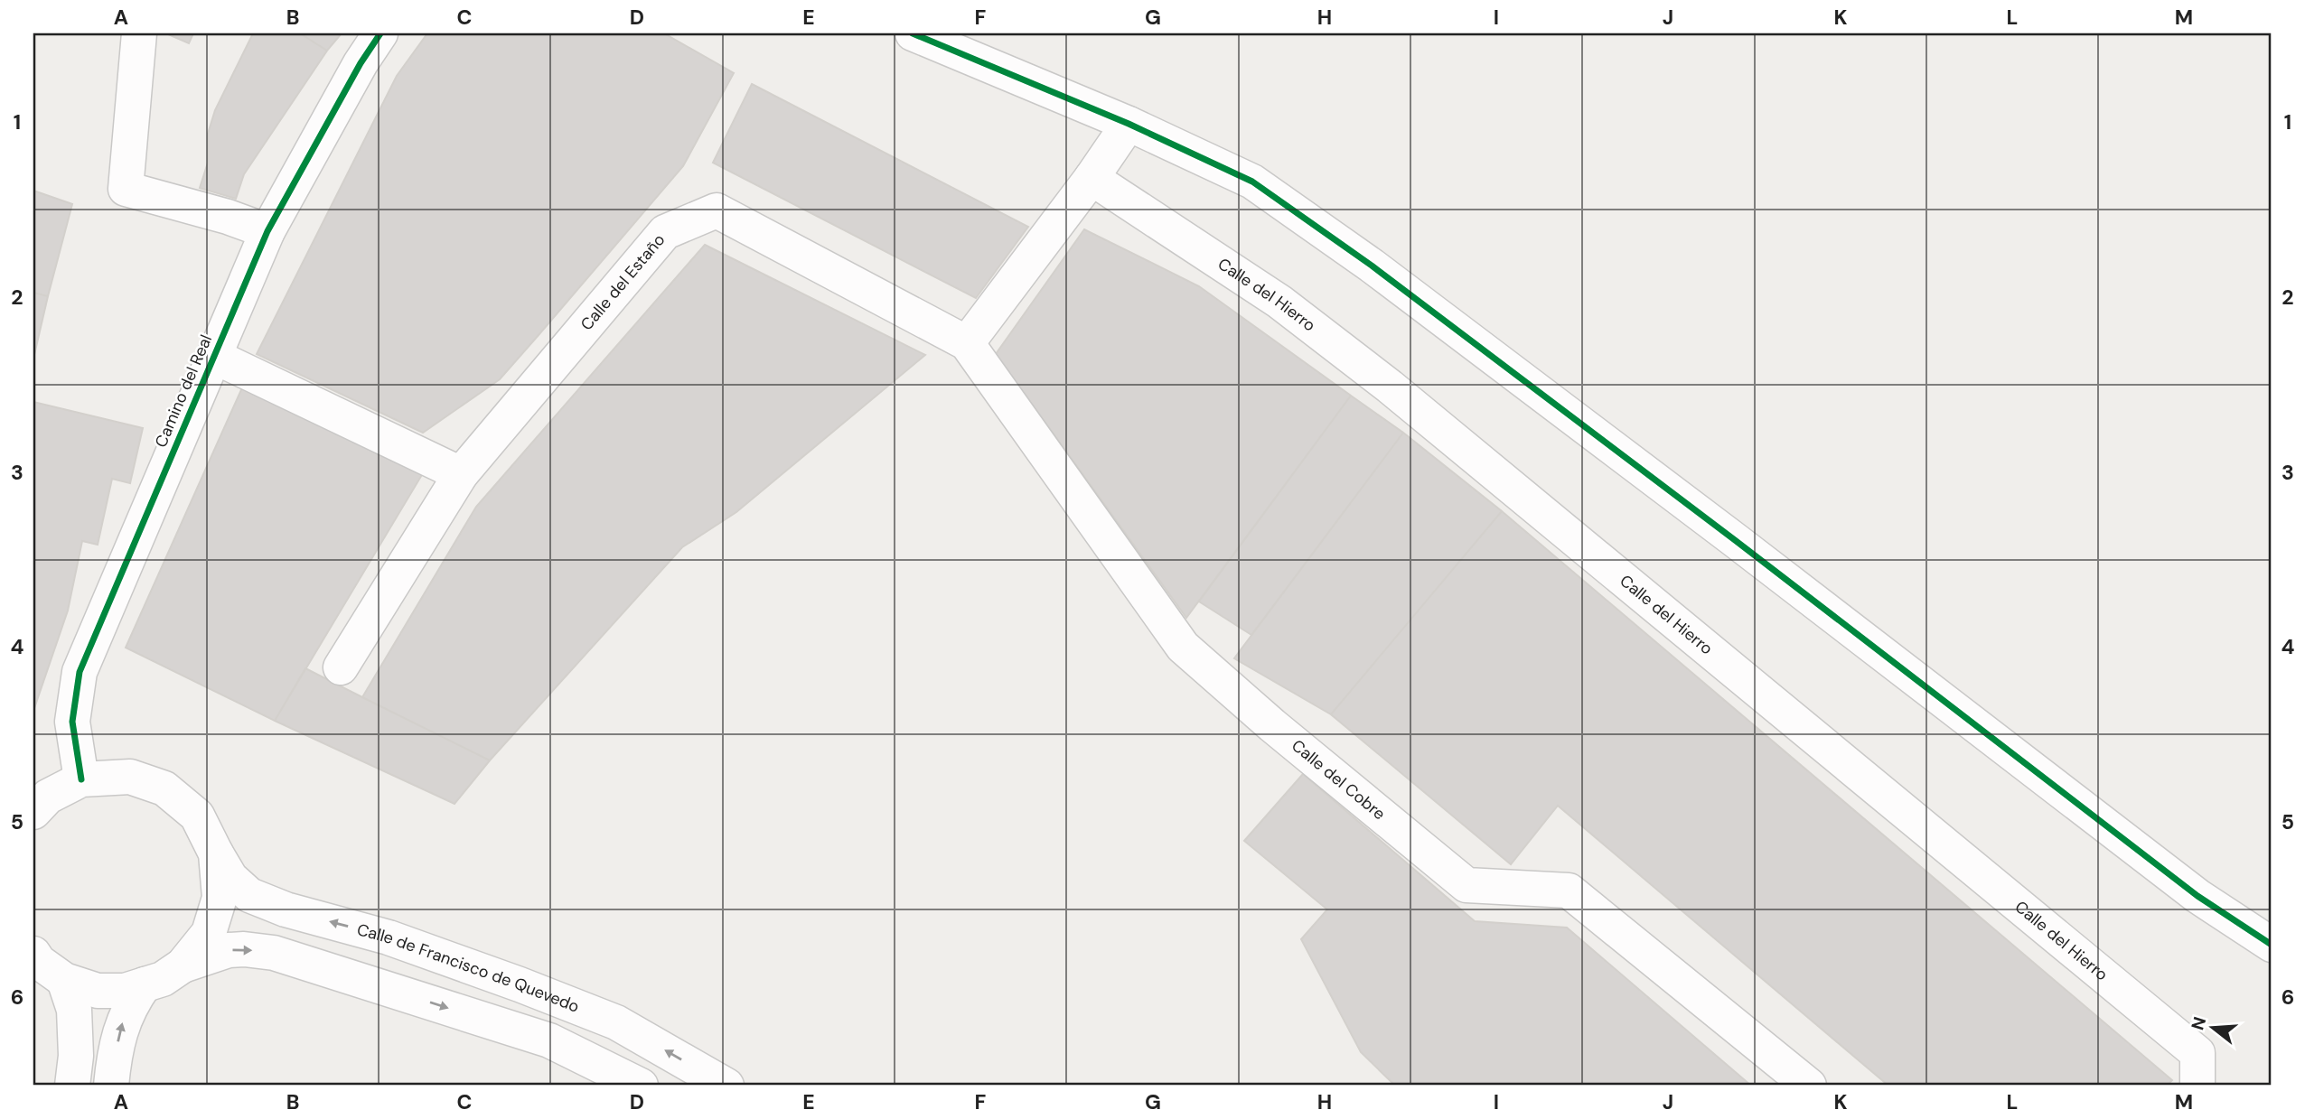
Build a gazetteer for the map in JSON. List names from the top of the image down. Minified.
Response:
{"streets":{"street":["Calle del Estaño","Calle del Hierro","Camino del Real","Calle del Cobre","Calle de Francisco de Quevedo"]},"crossings":[["Calle del Estaño","Calle del Cobre"],["Camino del Real","Calle de Francisco de Quevedo"]],"north":"left","grid":{"columns":["A","B","C","D","E","F","G","H","I","J","K","L","M"],"rows":["1","2","3","4","5","6"]}}
